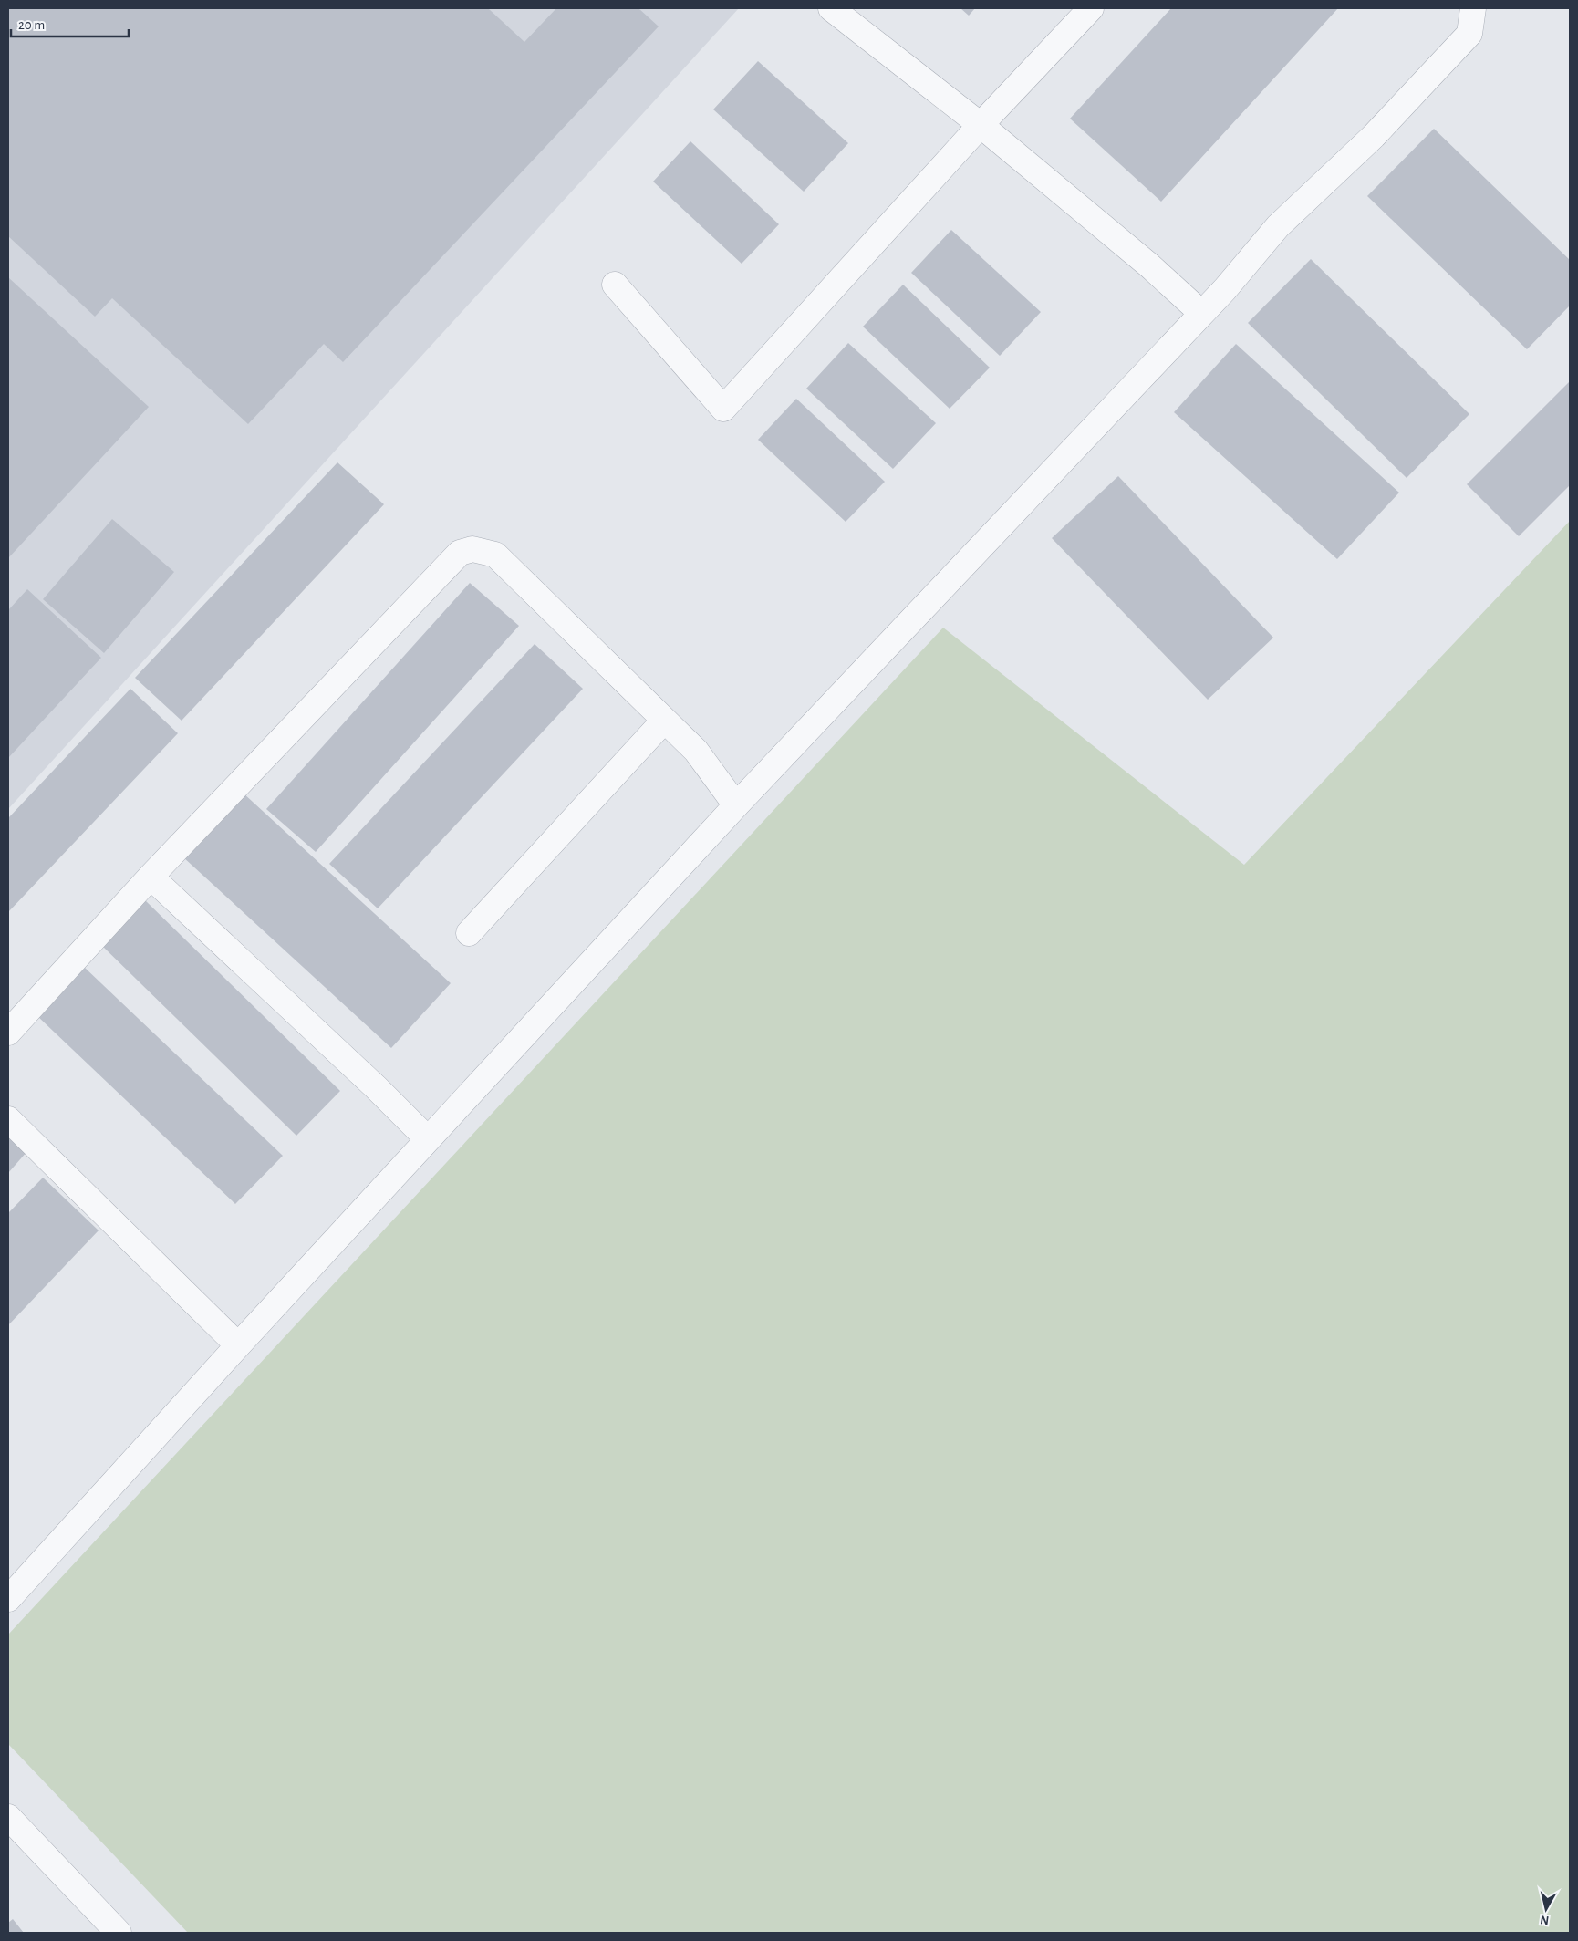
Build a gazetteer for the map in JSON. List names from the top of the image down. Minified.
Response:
{"scale_bar":"20 m","north":"bottom"}
